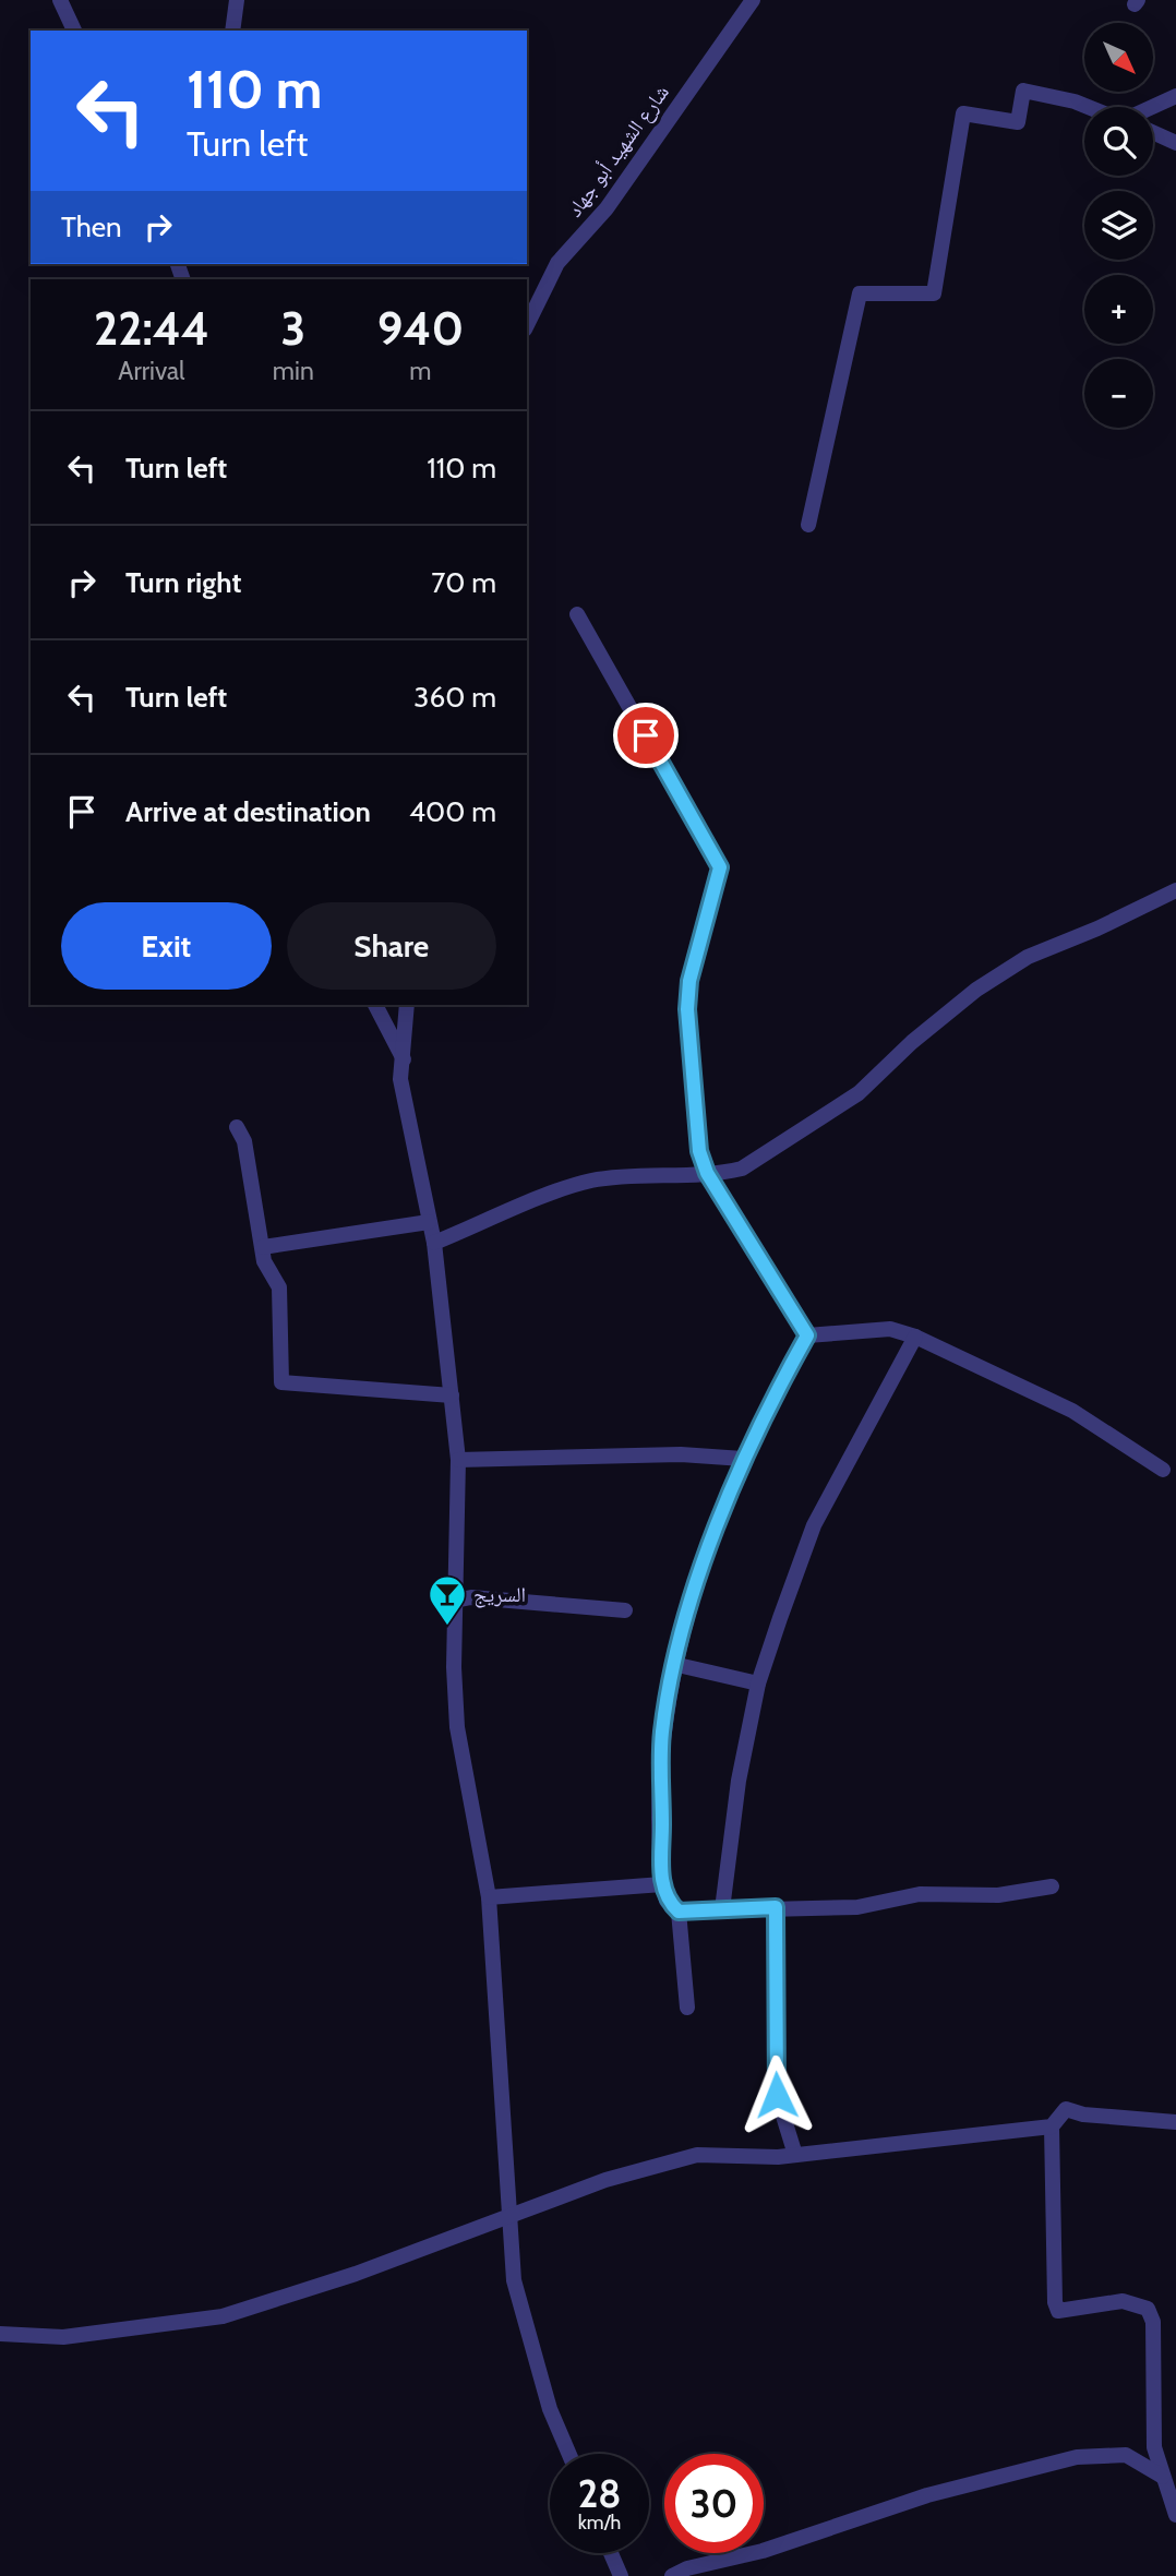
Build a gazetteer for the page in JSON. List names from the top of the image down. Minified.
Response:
{"streets":{"street":["شارع الشهيد أبو جهاد"]},"places":{"bar":["السريج"]},"north":"bottom right","page":{"map_buttons":["+","−"],"turn":["110 m","Turn left"],"then":"Then","eta":["22:44","Arrival","3","min","940","m"],"list":[{"name":"Turn left","value":"110 m"},{"name":"Turn right","value":"70 m"},{"name":"Turn left","value":"360 m"},{"name":"Arrive at destination","value":"400 m"}],"buttons":["Exit","Share"],"speed":"28 km/h","limit":"30"}}
